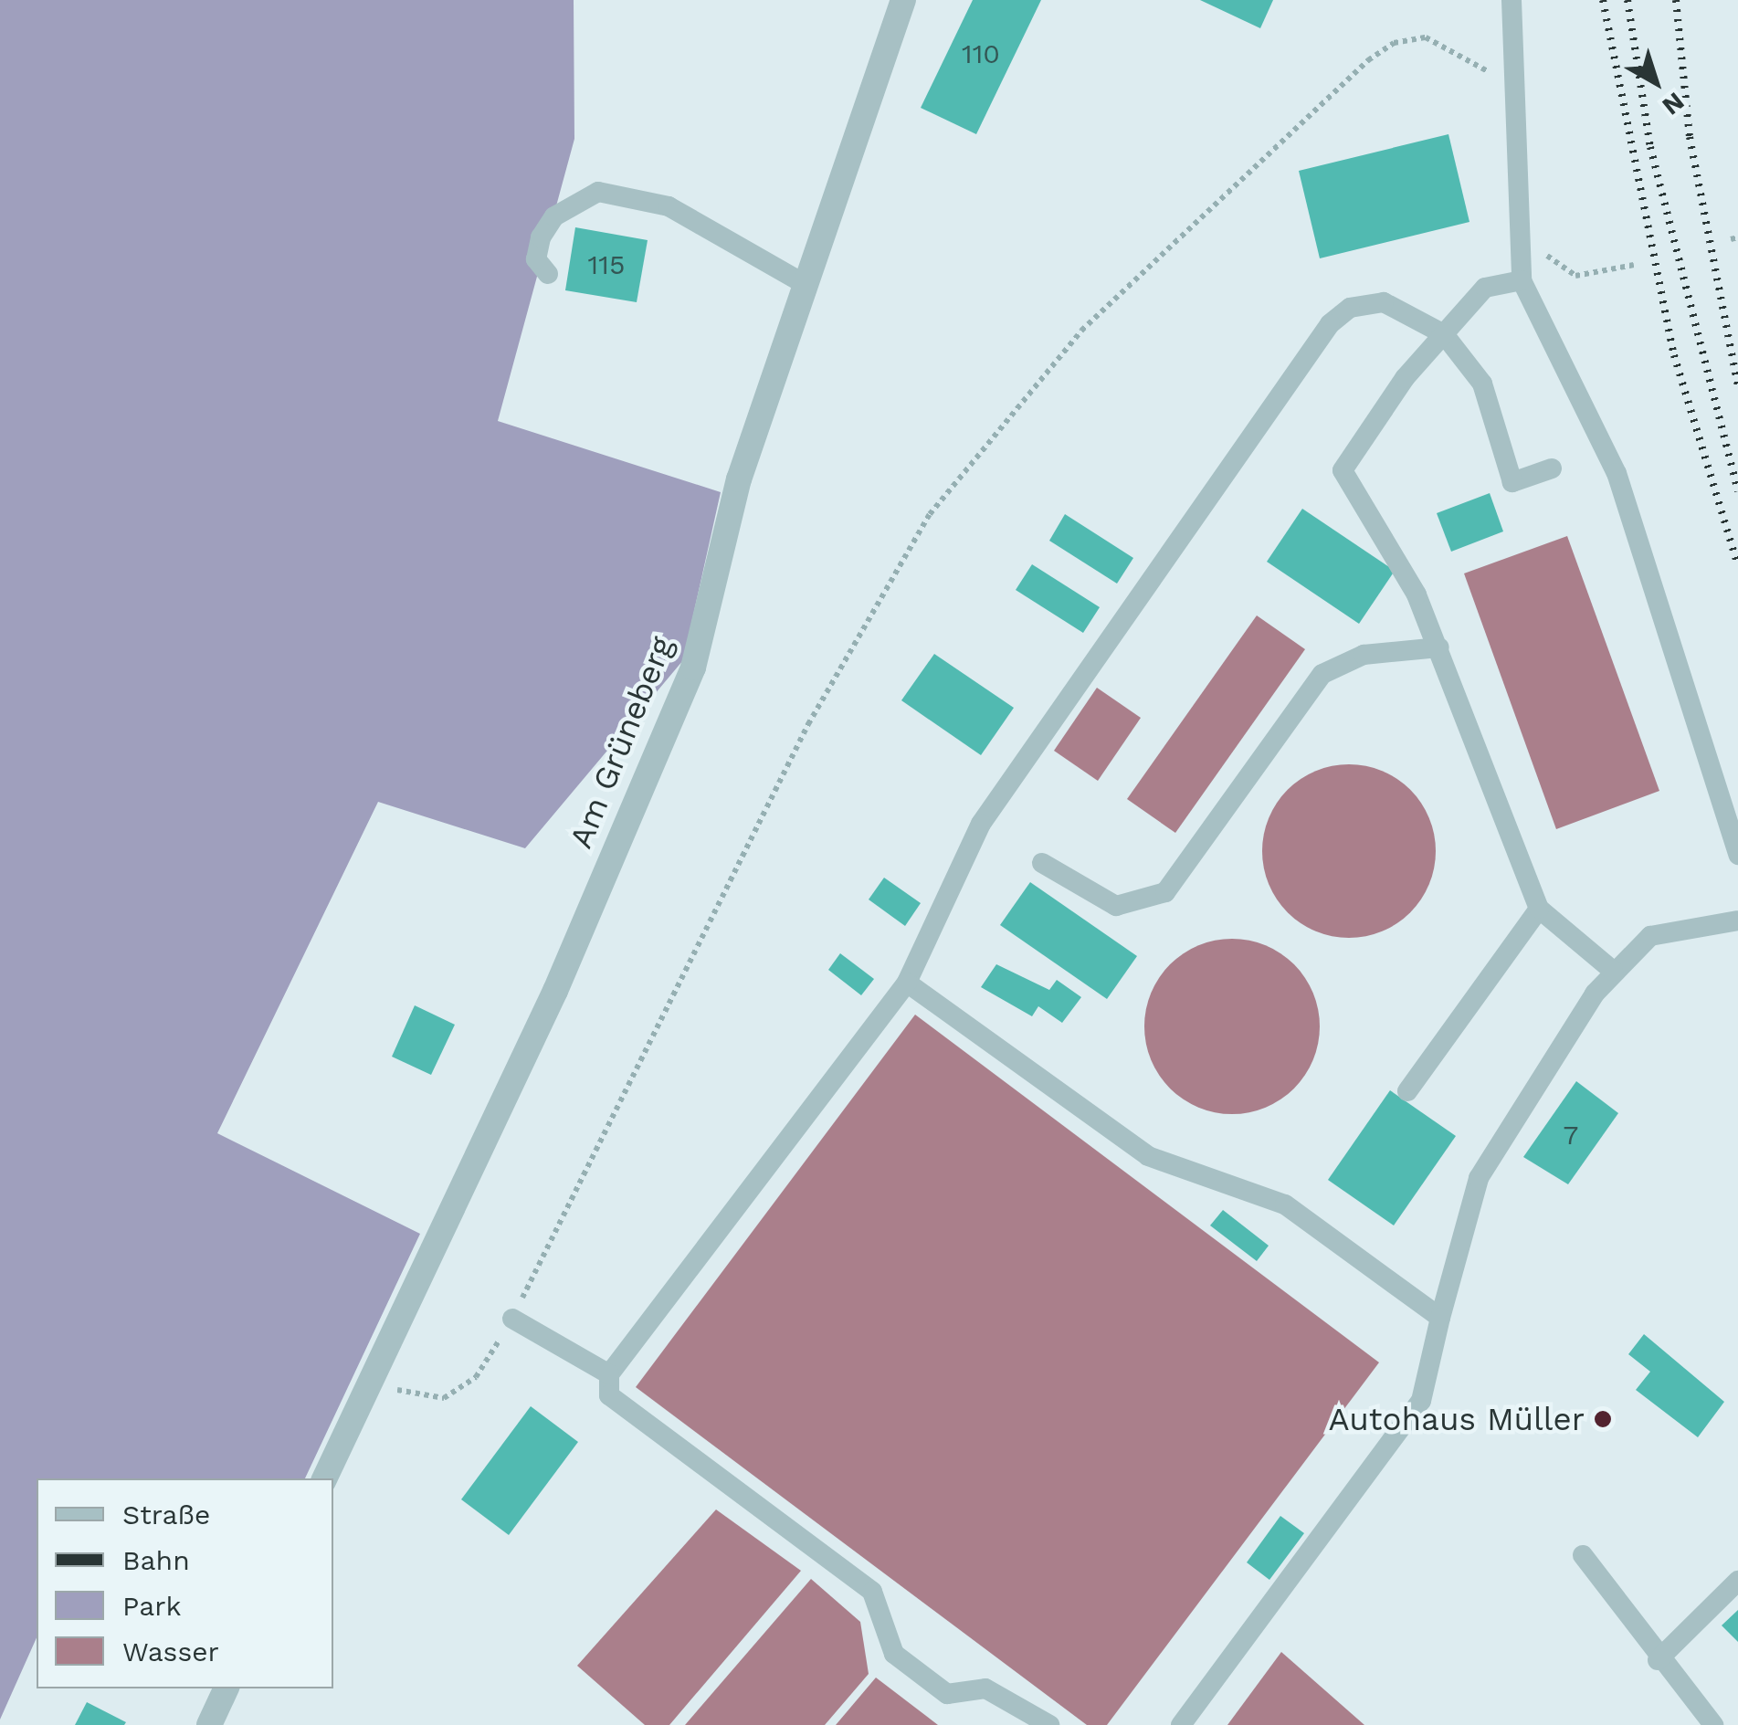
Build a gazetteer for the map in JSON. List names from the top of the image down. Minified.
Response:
{"streets":{"street":["Am Grüneberg"]},"places":["Autohaus Müller"],"house_numbers":["110","115","7"],"legend":["Straße","Bahn","Park","Wasser"],"north":"bottom right"}
